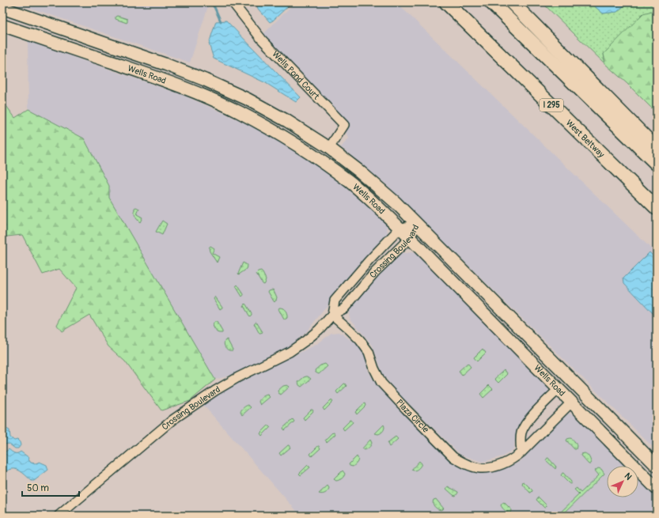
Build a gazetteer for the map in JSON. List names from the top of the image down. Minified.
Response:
{"streets":{"highway":["I 295","West Beltway"],"main road":["Wells Road"],"street":["Wells Pond Court","Crossing Boulevard","Plaza Circle"]},"crossings":[["Wells Road","Wells Pond Court"],["Wells Road","Crossing Boulevard"],["Wells Road","Plaza Circle"],["Crossing Boulevard","Plaza Circle"]],"scale_bar":"50 m","north":"top right"}
